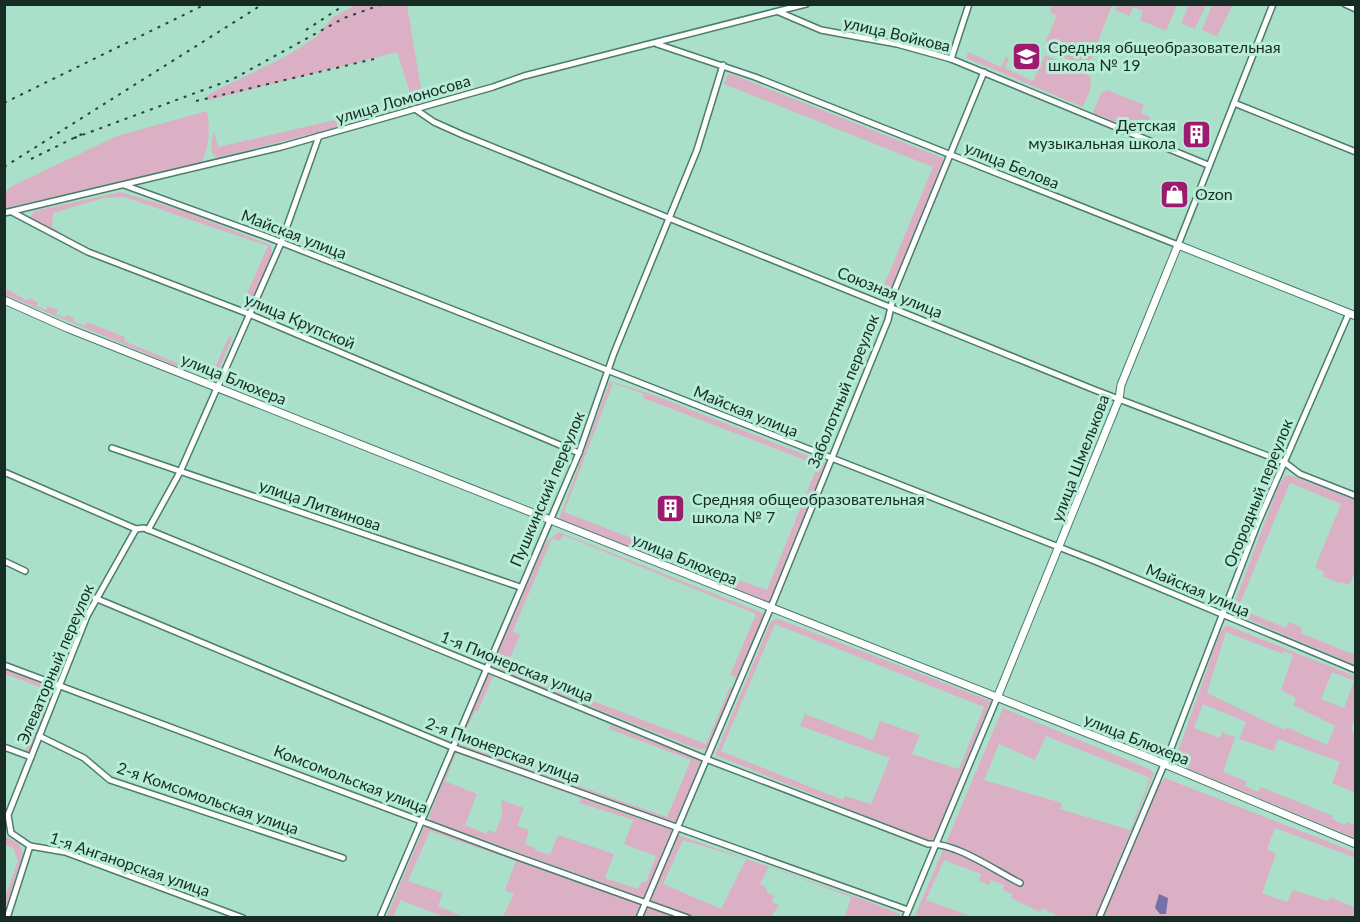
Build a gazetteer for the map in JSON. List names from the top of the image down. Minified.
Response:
{"streets":{"street":["улица Войкова","улица Ломоносова","улица Белова","Майская улица","Союзная улица","улица Крупской","улица Блюхера","Заболотный переулок","улица Шмелькова","Пушкинский переулок","Огородный переулок","улица Литвинова","Элеваторный переулок","1-я Пионерская улица","2-я Пионерская улица","Комсомольская улица","2-я Комсомольская улица","1-я Анганорская улица"]},"crossings":[["улица Войкова","улица Ломоносова"],["улица Войкова","Заболотный переулок"],["улица Войкова","улица Шмелькова"],["улица Ломоносова","улица Белова"],["улица Ломоносова","Майская улица"],["улица Ломоносова","Союзная улица"],["улица Ломоносова","улица Крупской"],["улица Белова","Заболотный переулок"],["улица Белова","улица Шмелькова"],["улица Белова","Пушкинский переулок"],["улица Белова","Огородный переулок"],["Майская улица","Заболотный переулок"],["Майская улица","улица Шмелькова"],["Майская улица","Пушкинский переулок"],["Майская улица","Огородный переулок"],["Союзная улица","Заболотный переулок"],["Союзная улица","улица Шмелькова"],["Союзная улица","Пушкинский переулок"],["Союзная улица","Огородный переулок"],["улица Крупской","Пушкинский переулок"],["улица Блюхера","Заболотный переулок"],["улица Блюхера","улица Шмелькова"],["улица Блюхера","Пушкинский переулок"],["улица Блюхера","Огородный переулок"],["Заболотный переулок","1-я Пионерская улица"],["Заболотный переулок","2-я Пионерская улица"],["Заболотный переулок","Комсомольская улица"],["улица Шмелькова","1-я Пионерская улица"],["улица Шмелькова","2-я Пионерская улица"],["Пушкинский переулок","улица Литвинова"],["Пушкинский переулок","1-я Пионерская улица"],["Пушкинский переулок","2-я Пионерская улица"],["Пушкинский переулок","Комсомольская улица"],["Элеваторный переулок","1-я Пионерская улица"],["Элеваторный переулок","2-я Пионерская улица"],["Элеваторный переулок","Комсомольская улица"],["Элеваторный переулок","2-я Комсомольская улица"],["Элеваторный переулок","1-я Анганорская улица"]],"places":{"school or university":["Средняя общеобразовательная школа № 19"],"building":["Детская музыкальная школа","Средняя общеобразовательная школа № 7"],"shop":["Ozon"]}}
